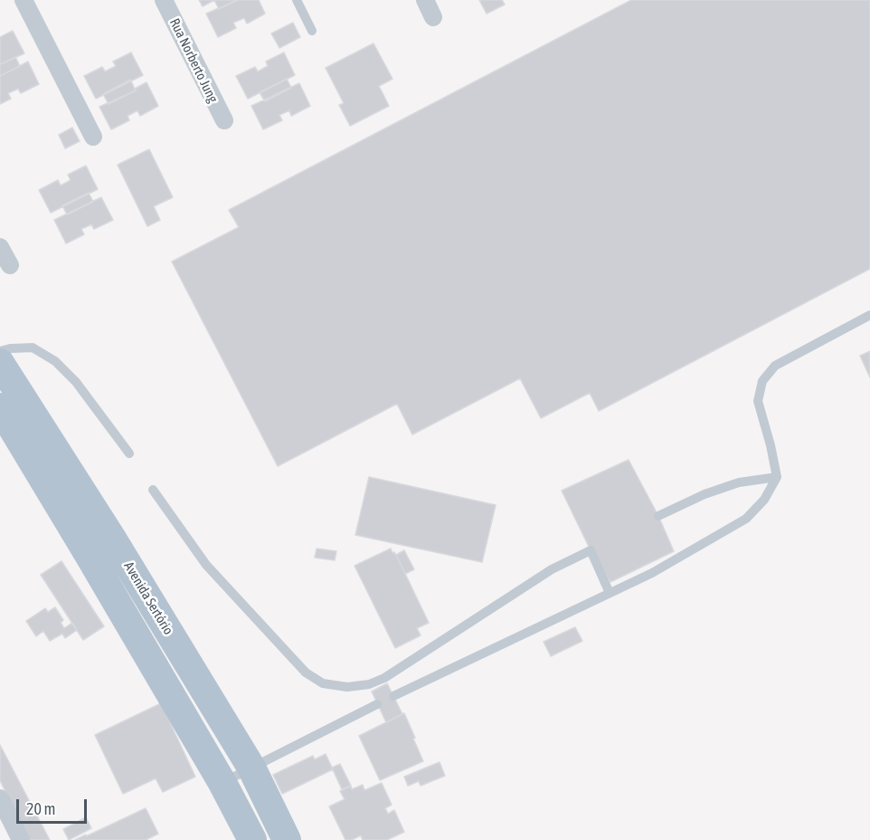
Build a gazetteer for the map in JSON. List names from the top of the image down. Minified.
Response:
{"streets":{"main road":["Avenida Sertório"],"street":["Rua Norberto Jung"]},"scale_bar":"20 m"}
